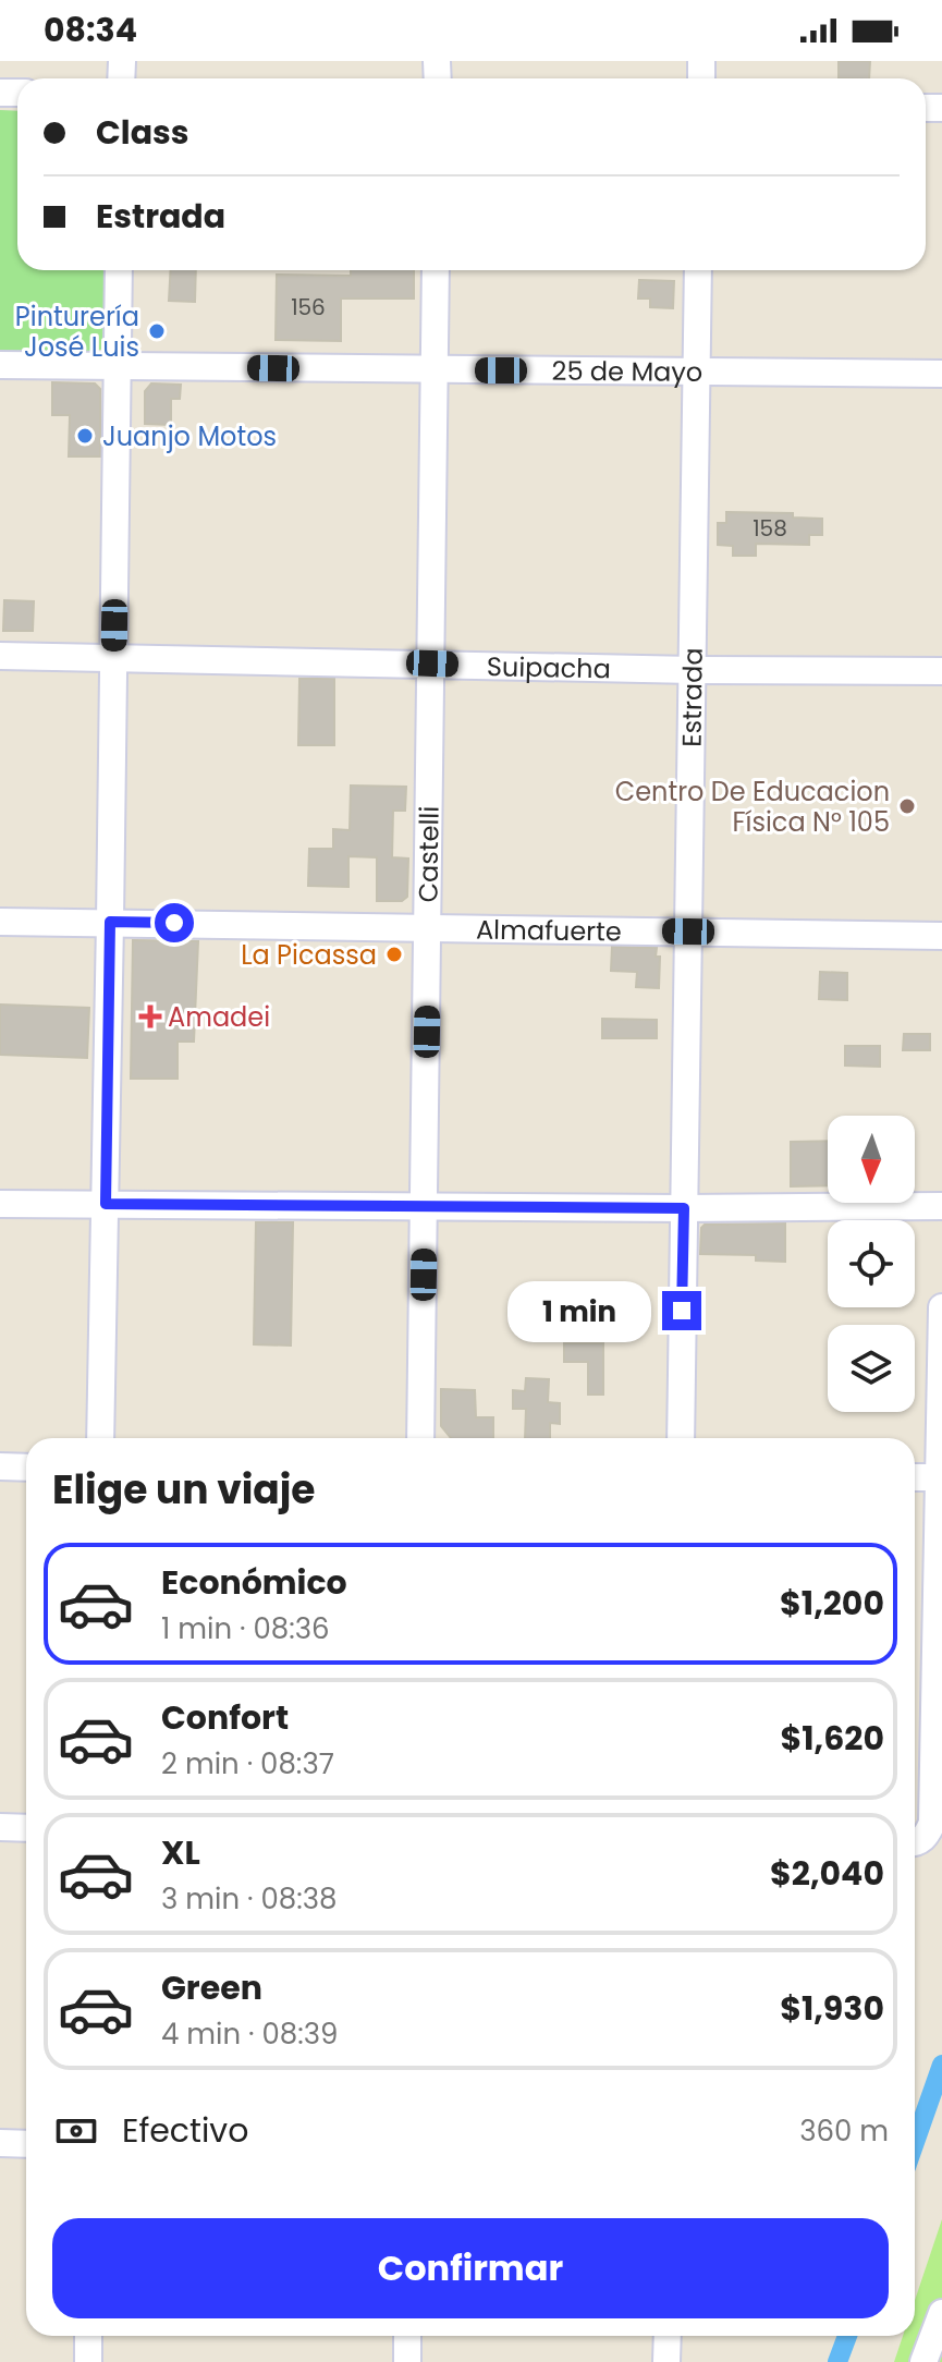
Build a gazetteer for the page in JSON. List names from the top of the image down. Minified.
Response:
{"streets":{"street":["25 de Mayo","Suipacha","Estrada","Castelli","Almafuerte"]},"crossings":[["25 de Mayo","Estrada"],["25 de Mayo","Castelli"],["Suipacha","Estrada"],["Suipacha","Castelli"],["Estrada","Almafuerte"],["Castelli","Almafuerte"]],"places":{"other":["Pinturería José Luis","Juanjo Motos","Centro De Educacion Física N° 105","La Picassa"],"health":["Amadei"]},"house_numbers":["156","158"],"north":"bottom","page":{"status":"08:34","banner":["Class","Estrada"],"bubble":"1 min","heading":"Elige un viaje","list":[{"name":"Económico","note":"1 min · 08:36","value":"$1,200"},{"name":"Confort","note":"2 min · 08:37","value":"$1,620"},{"name":"XL","note":"3 min · 08:38","value":"$2,040"},{"name":"Green","note":"4 min · 08:39","value":"$1,930"}],"pay":["Efectivo","360 m"],"buttons":"Confirmar"}}
